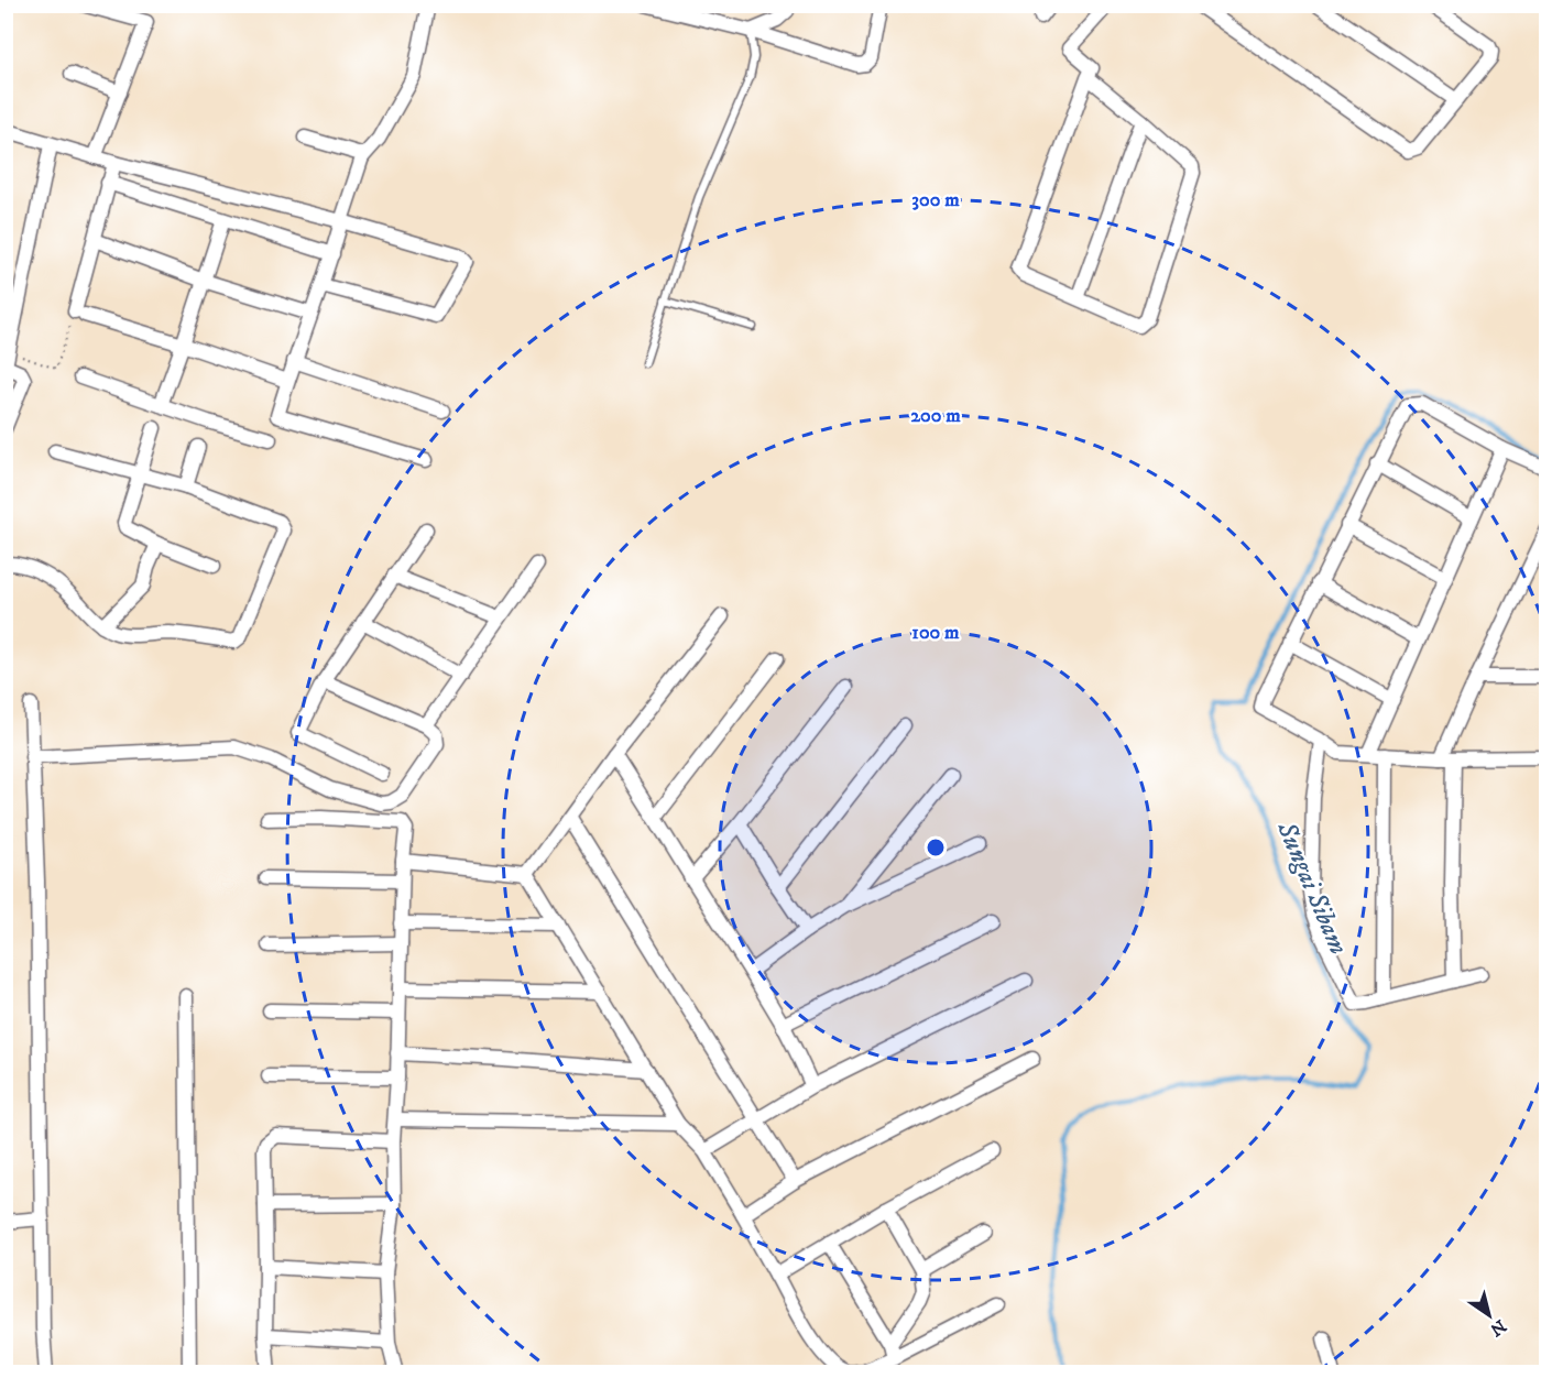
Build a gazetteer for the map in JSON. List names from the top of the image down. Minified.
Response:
{"water":["Sungai Sibam"],"north":"bottom right","rings":["300 m","200 m","100 m"]}
